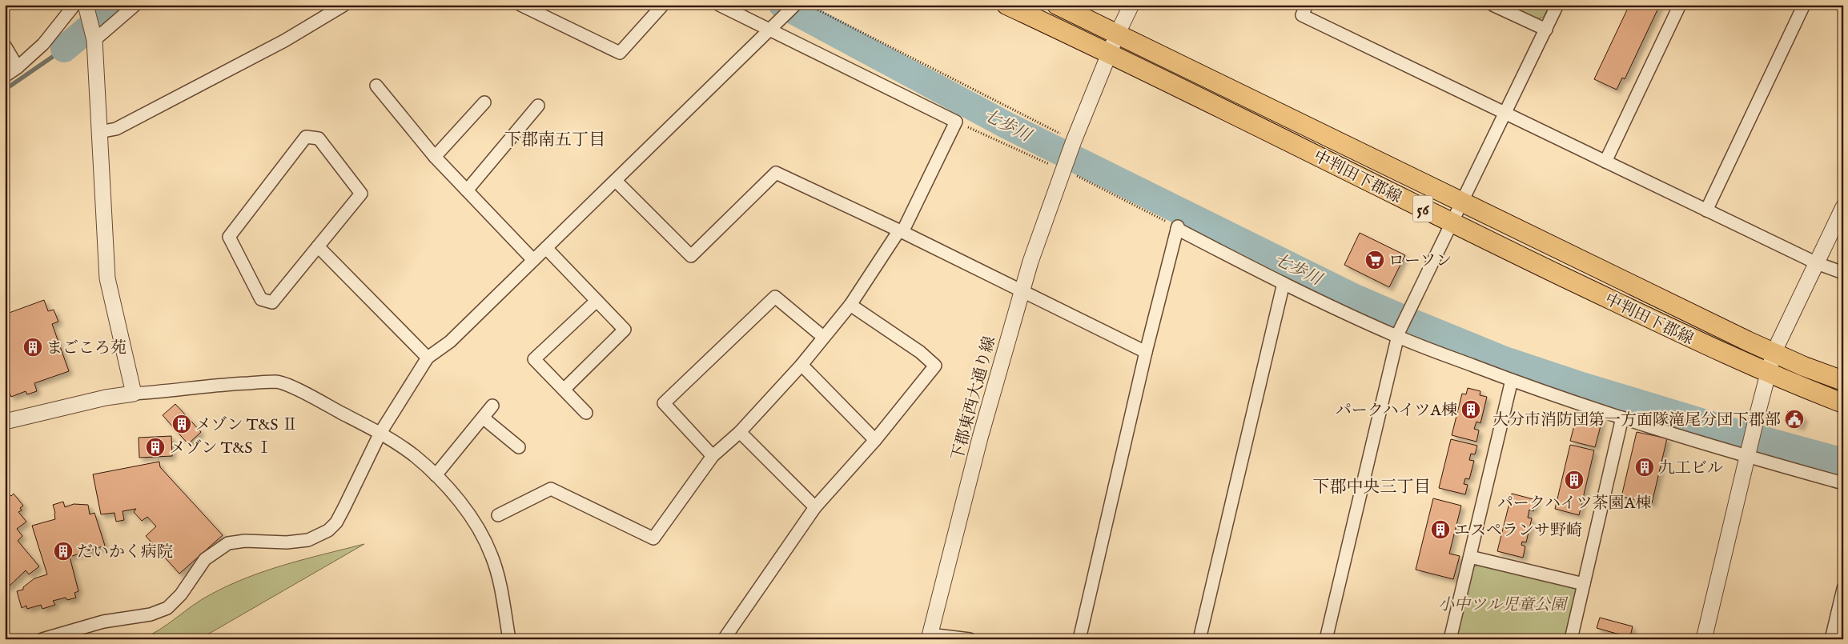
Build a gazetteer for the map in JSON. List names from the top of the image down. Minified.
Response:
{"streets":{"main road":["中判田下郡線","56"],"street":["下郡東西大通り線"]},"crossings":[["中判田下郡線","下郡東西大通り線"]],"districts":["下郡南五丁目","下郡中央三丁目"],"water":["七歩川"],"parks":["小中ツル児童公園"],"places":{"supermarket":["ローソン"],"building":["まごころ苑","パークハイツA棟","メゾン T&S Ⅱ","メゾン T&S Ⅰ","九工ビル","パークハイツ茶園A棟","エスペランサ野崎","だいかく病院"],"public building":["大分市消防団第一方面隊滝尾分団下郡部"]}}
